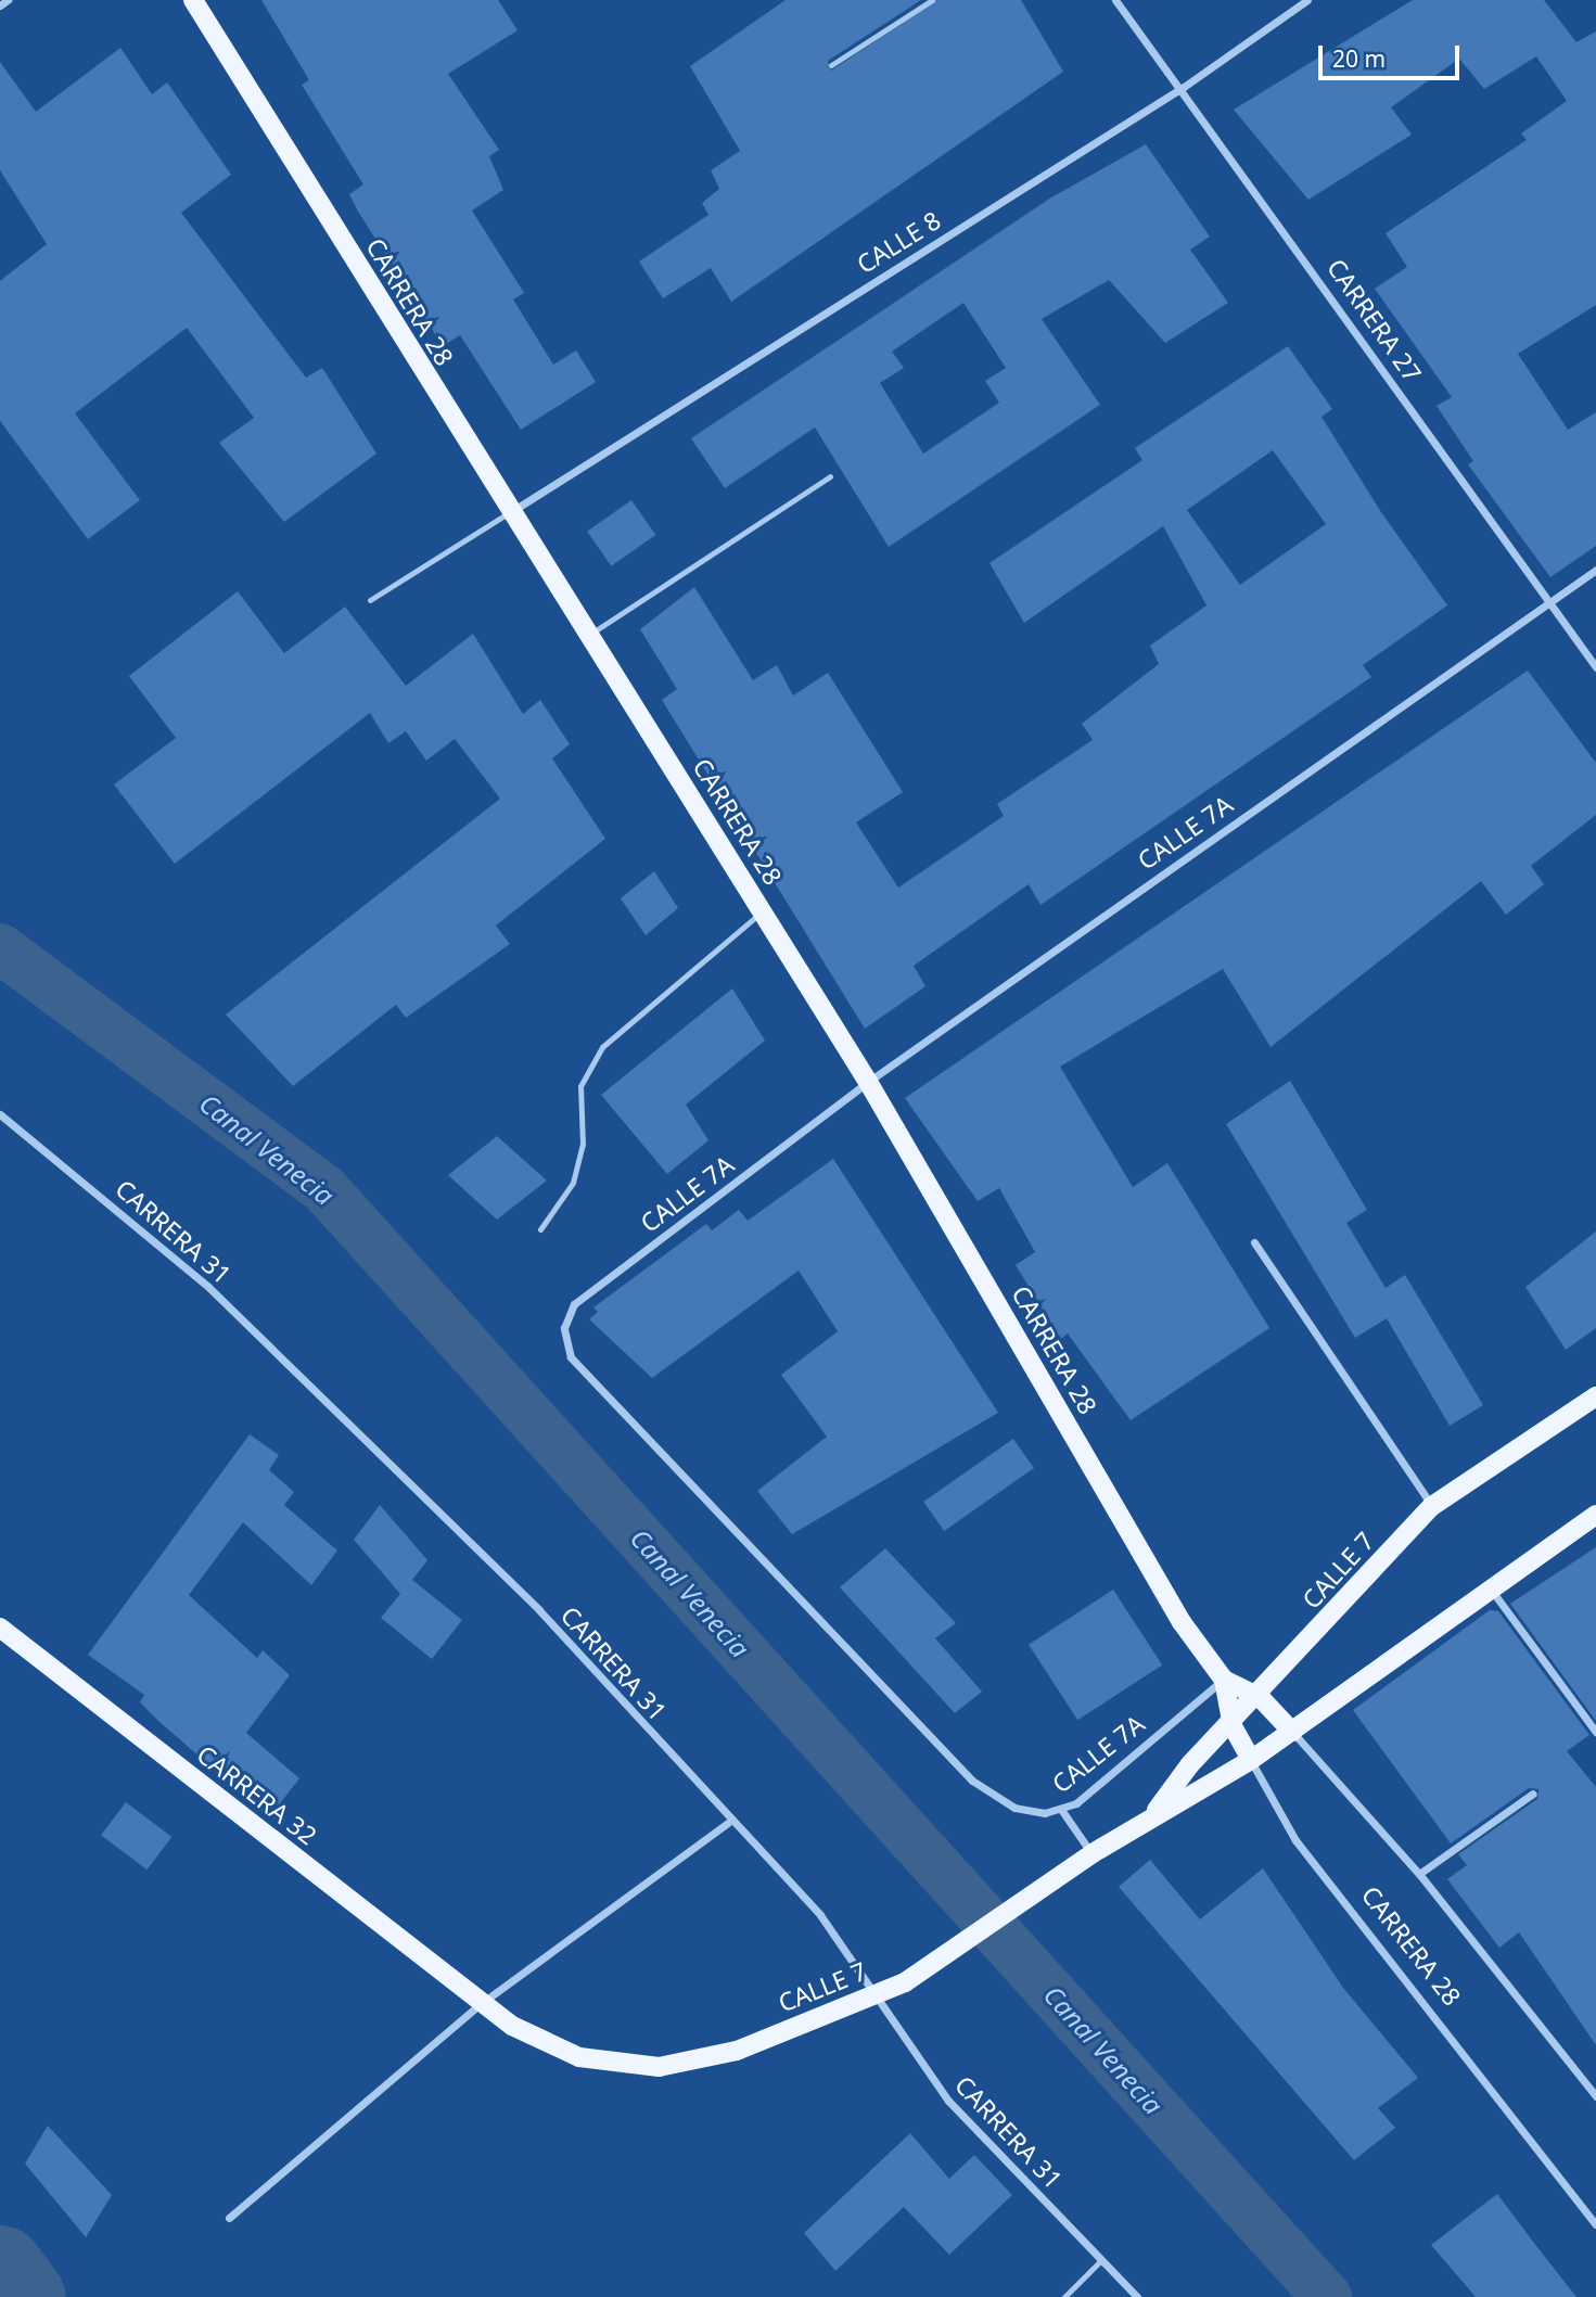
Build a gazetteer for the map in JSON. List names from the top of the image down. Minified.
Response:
{"streets":{"main road":["CARRERA 28","CALLE 7","CARRERA 32"],"street":["CALLE 8","CARRERA 27","CALLE 7A","CARRERA 31"]},"crossings":[["CALLE 8","CARRERA 28"],["CALLE 8","CARRERA 27"],["CARRERA 28","CALLE 7A"],["CARRERA 28","CALLE 7"],["CARRERA 27","CALLE 7A"],["CARRERA 31","CALLE 7"],["CALLE 7","CARRERA 32"]],"water":["Canal Venecia"],"scale_bar":"20 m"}
